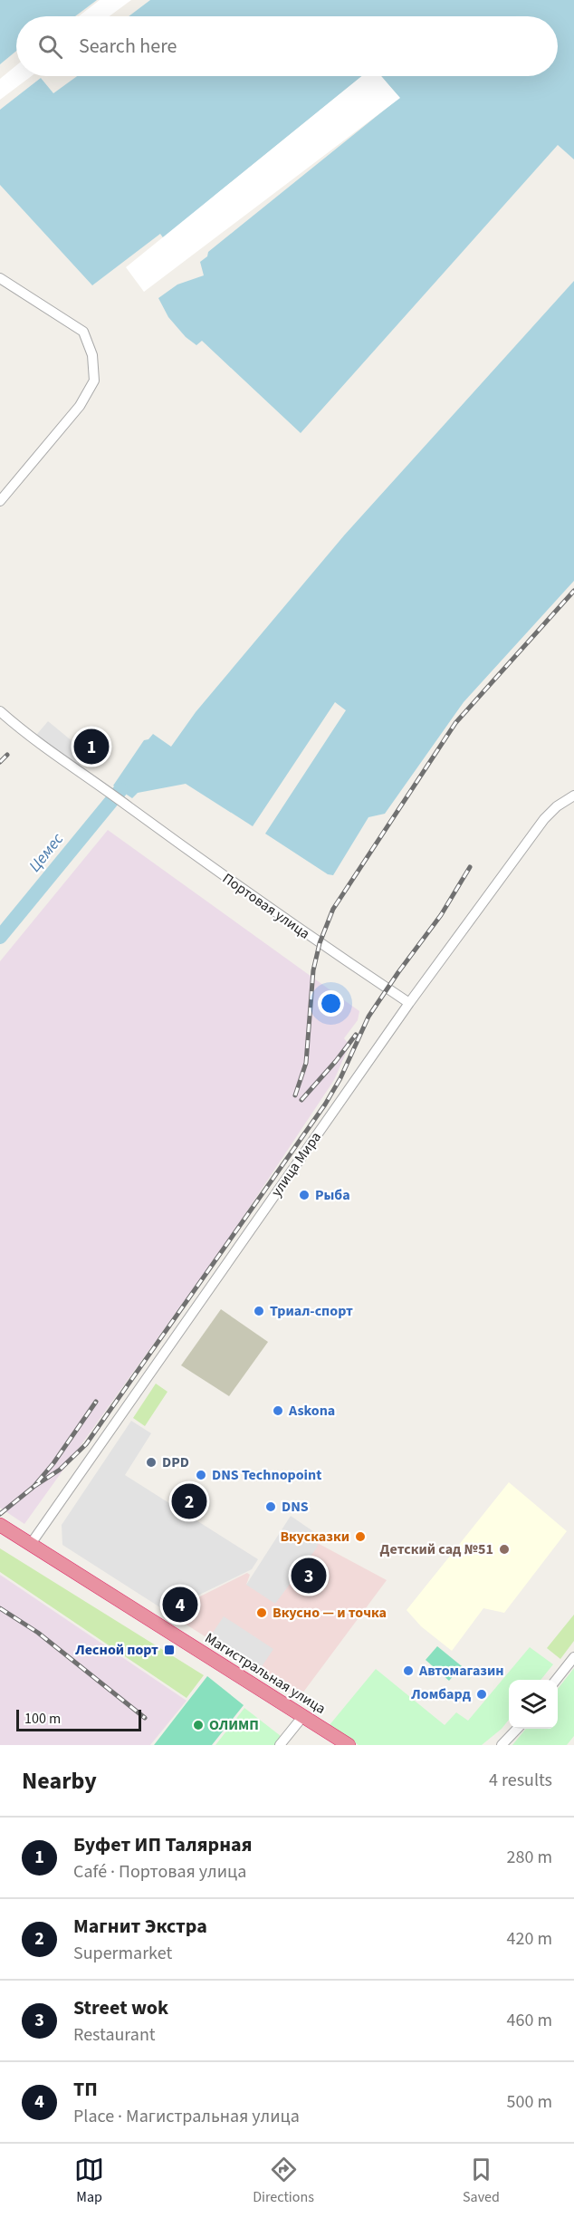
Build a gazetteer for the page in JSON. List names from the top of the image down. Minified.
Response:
{"streets":{"highway":["Магистральная улица"],"street":["Портовая улица","улица Мира"]},"crossings":[["Портовая улица","улица Мира"],["улица Мира","Магистральная улица"]],"water":["Цемес"],"places":{"other":["Рыба","Триал-спорт","Askona","DPD","DNS Technopoint","DNS","Вкусказки","Детский сад №51","Вкусно — и точка","Автомагазин","Ломбард","ОЛИМП"],"transit":["Лесной порт"]},"scale_bar":"100 m","page":{"search":"Search here","pins":["1","2","3","4"],"scale":"100 m","heading":["Nearby","4 results"],"list":[{"mark":"1","name":"Буфет ИП Талярная","note":"Café · Портовая улица","value":"280 m"},{"mark":"2","name":"Магнит Экстра","note":"Supermarket","value":"420 m"},{"mark":"3","name":"Street wok","note":"Restaurant","value":"460 m"},{"mark":"4","name":"ТП","note":"Place · Магистральная улица","value":"500 m"}],"nav":["Map","Directions","Saved"]}}
